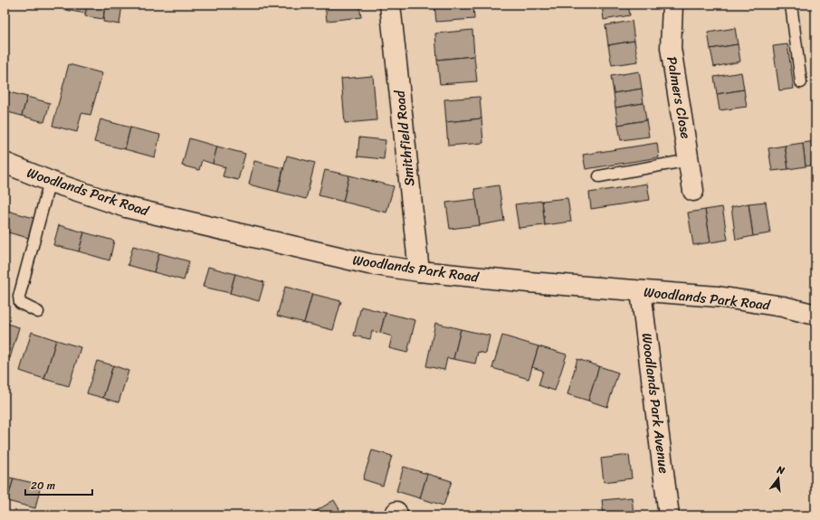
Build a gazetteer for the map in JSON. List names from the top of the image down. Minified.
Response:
{"streets":{"street":["Palmers Close","Smithfield Road","Woodlands Park Road","Woodlands Park Avenue"]},"crossings":[["Smithfield Road","Woodlands Park Road"],["Woodlands Park Road","Woodlands Park Avenue"]],"scale_bar":"20 m","north":"top"}
